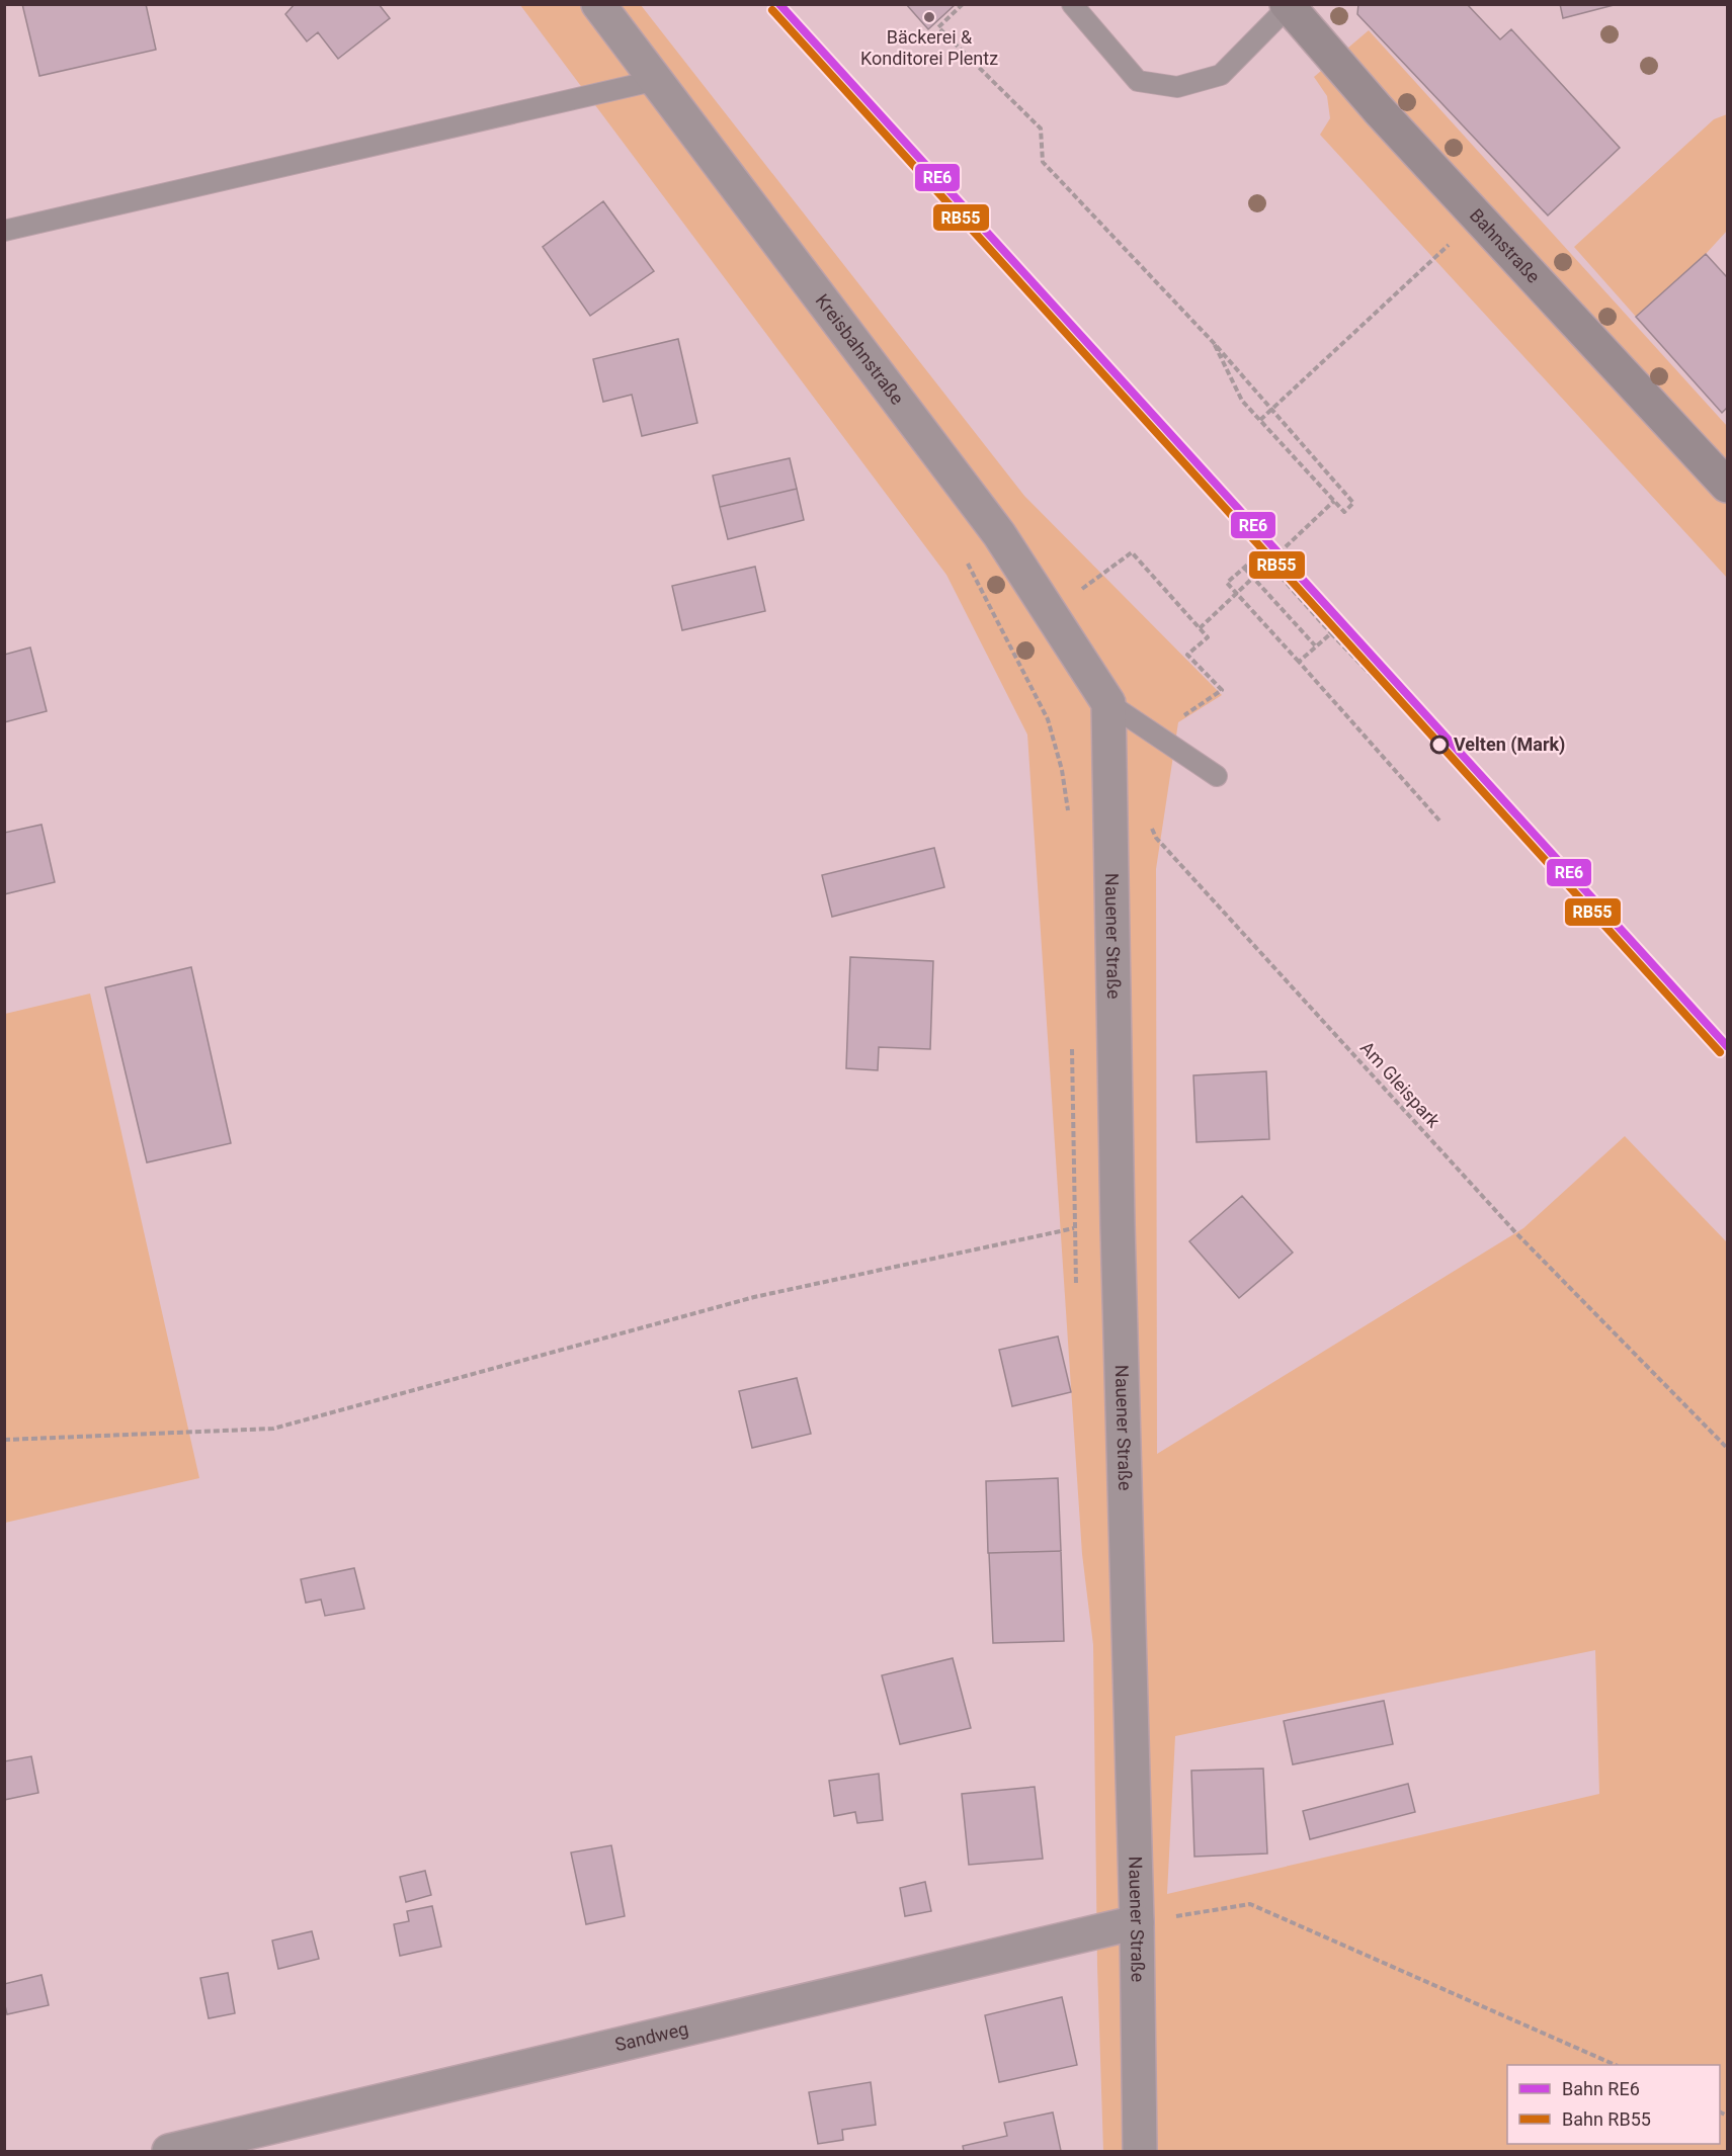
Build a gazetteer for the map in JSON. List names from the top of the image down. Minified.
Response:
{"streets":{"street":["Bahnstraße","Kreisbahnstraße","Nauener Straße","Sandweg"],"path":["Am Gleispark"]},"crossings":[["Kreisbahnstraße","Nauener Straße"],["Nauener Straße","Sandweg"]],"places":["Bäckerei & Konditorei Plentz","Velten (Mark)"],"lines":["rail line RE6","rail line RB55"],"legend":["Bahn RE6","Bahn RB55"]}
